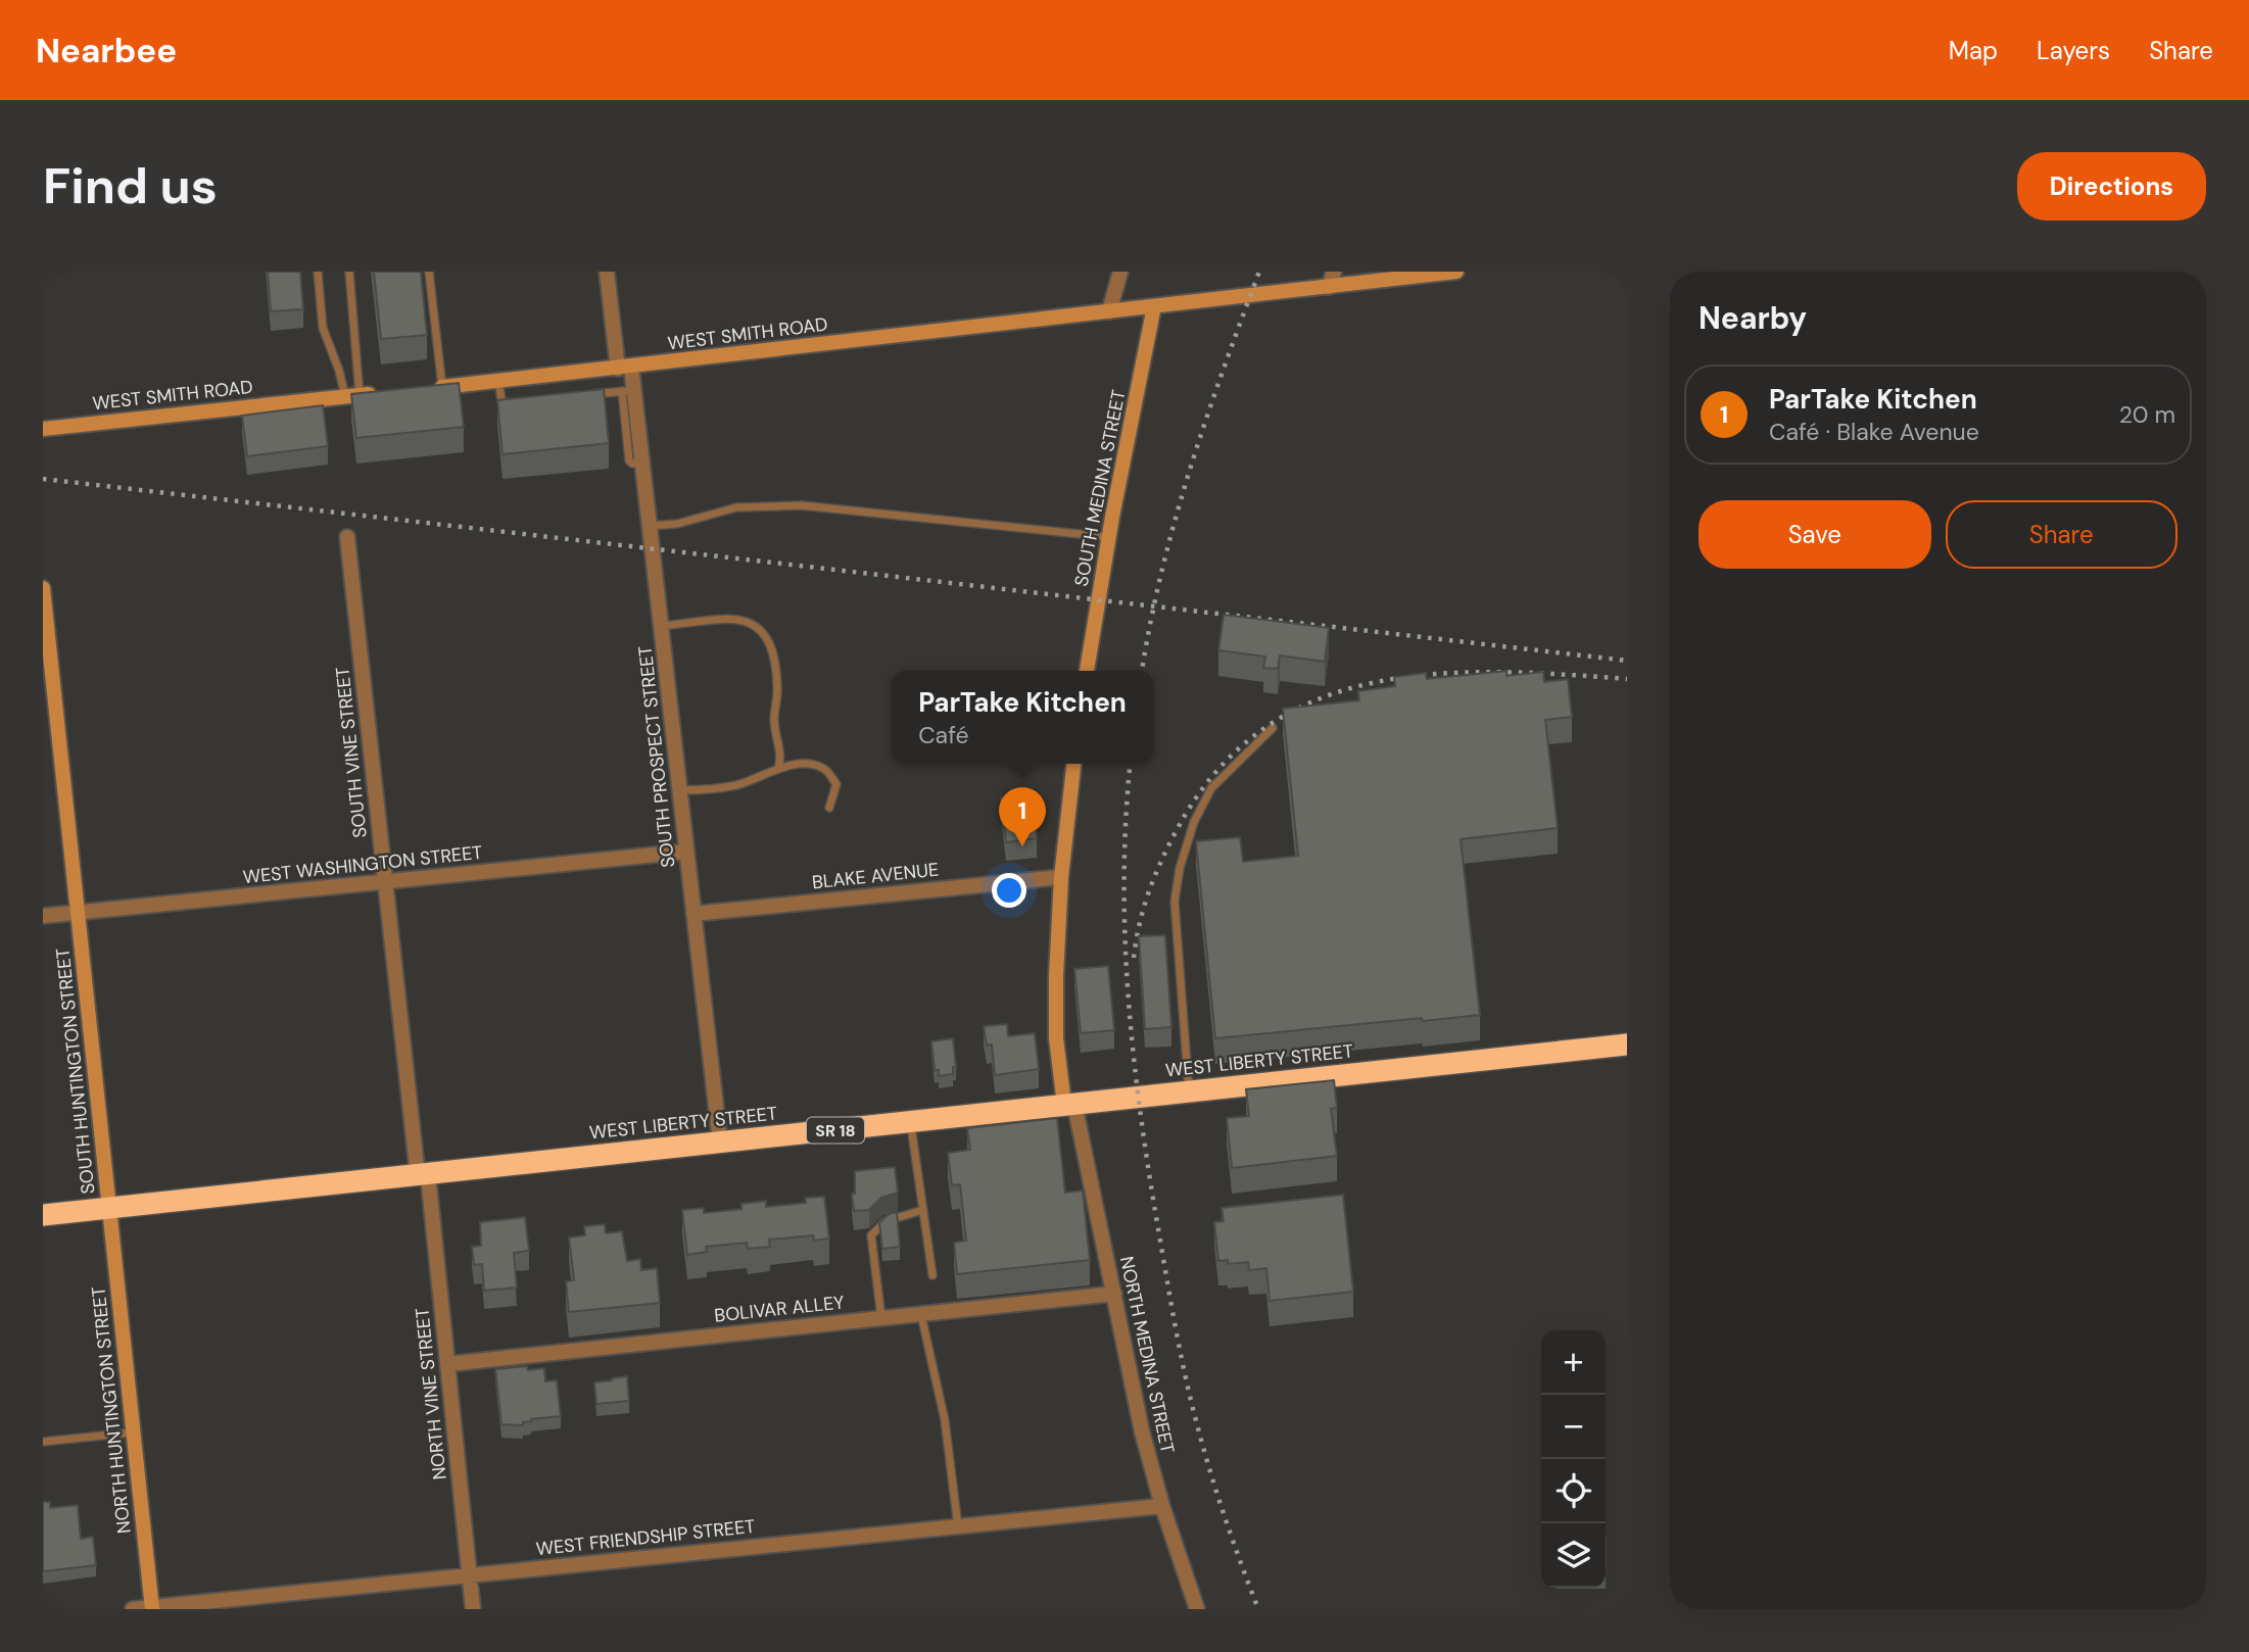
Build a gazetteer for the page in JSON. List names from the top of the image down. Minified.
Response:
{"streets":{"highway":["WEST LIBERTY STREET","SR 18"],"street":["WEST SMITH ROAD","SOUTH MEDINA STREET","SOUTH VINE STREET","SOUTH PROSPECT STREET","WEST WASHINGTON STREET","BLAKE AVENUE","SOUTH HUNTINGTON STREET","BOLIVAR ALLEY","NORTH MEDINA STREET","NORTH VINE STREET","NORTH HUNTINGTON STREET","WEST FRIENDSHIP STREET"]},"crossings":[["WEST SMITH ROAD","SOUTH MEDINA STREET"],["WEST SMITH ROAD","SOUTH PROSPECT STREET"],["SOUTH VINE STREET","WEST WASHINGTON STREET"],["SOUTH VINE STREET","WEST LIBERTY STREET"],["SOUTH VINE STREET","NORTH VINE STREET"],["SOUTH PROSPECT STREET","WEST WASHINGTON STREET"],["SOUTH PROSPECT STREET","BLAKE AVENUE"],["SOUTH PROSPECT STREET","WEST LIBERTY STREET"],["WEST WASHINGTON STREET","SOUTH HUNTINGTON STREET"],["WEST LIBERTY STREET","SOUTH HUNTINGTON STREET"],["WEST LIBERTY STREET","NORTH MEDINA STREET"],["WEST LIBERTY STREET","NORTH VINE STREET"],["WEST LIBERTY STREET","NORTH HUNTINGTON STREET"],["SOUTH HUNTINGTON STREET","NORTH HUNTINGTON STREET"],["BOLIVAR ALLEY","NORTH MEDINA STREET"],["BOLIVAR ALLEY","NORTH VINE STREET"],["NORTH MEDINA STREET","WEST FRIENDSHIP STREET"],["NORTH VINE STREET","WEST FRIENDSHIP STREET"],["NORTH HUNTINGTON STREET","WEST FRIENDSHIP STREET"]],"page":{"header":"Nearbee","nav":["Map","Layers","Share"],"buttons":["Directions",["Save","Share"]],"title":"Find us","heading":"Nearby","list":[{"mark":"1","name":"ParTake Kitchen","note":"Café · Blake Avenue","value":"20 m"}],"popup":["ParTake Kitchen","Café"],"pins":"1","map_buttons":["+","−"]}}
